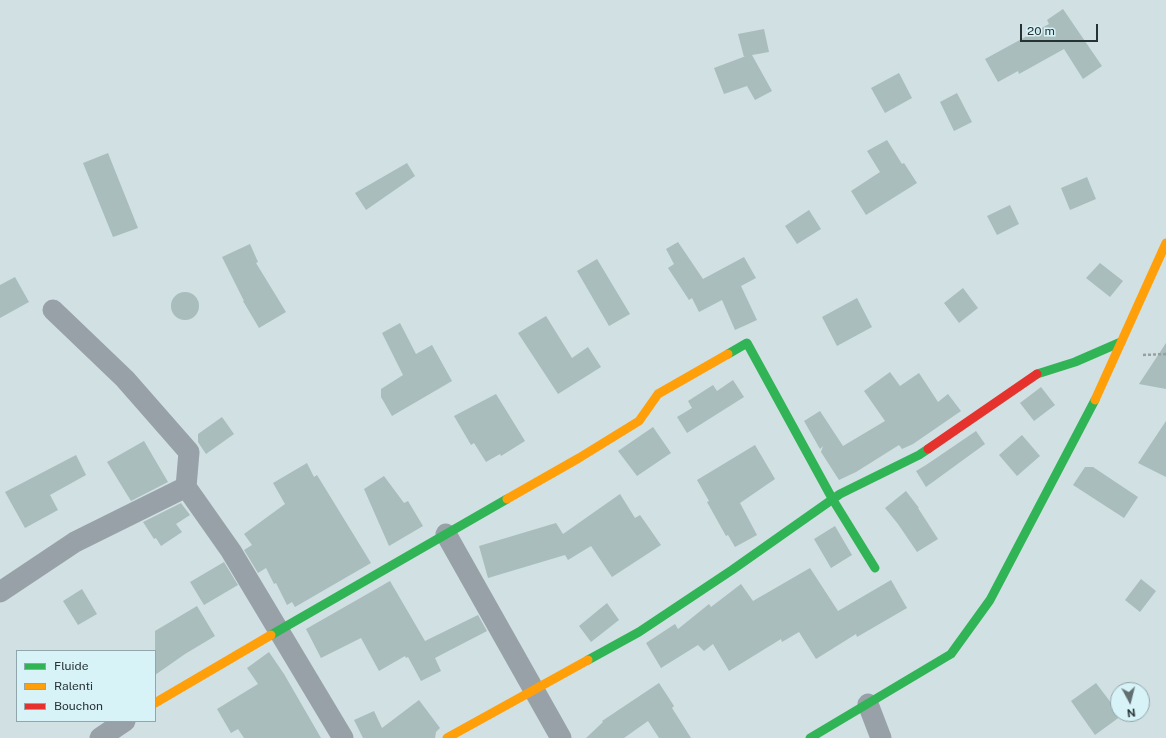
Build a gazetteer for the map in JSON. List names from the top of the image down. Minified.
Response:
{"legend":["Fluide","Ralenti","Bouchon"],"scale_bar":"20 m","north":"bottom"}
